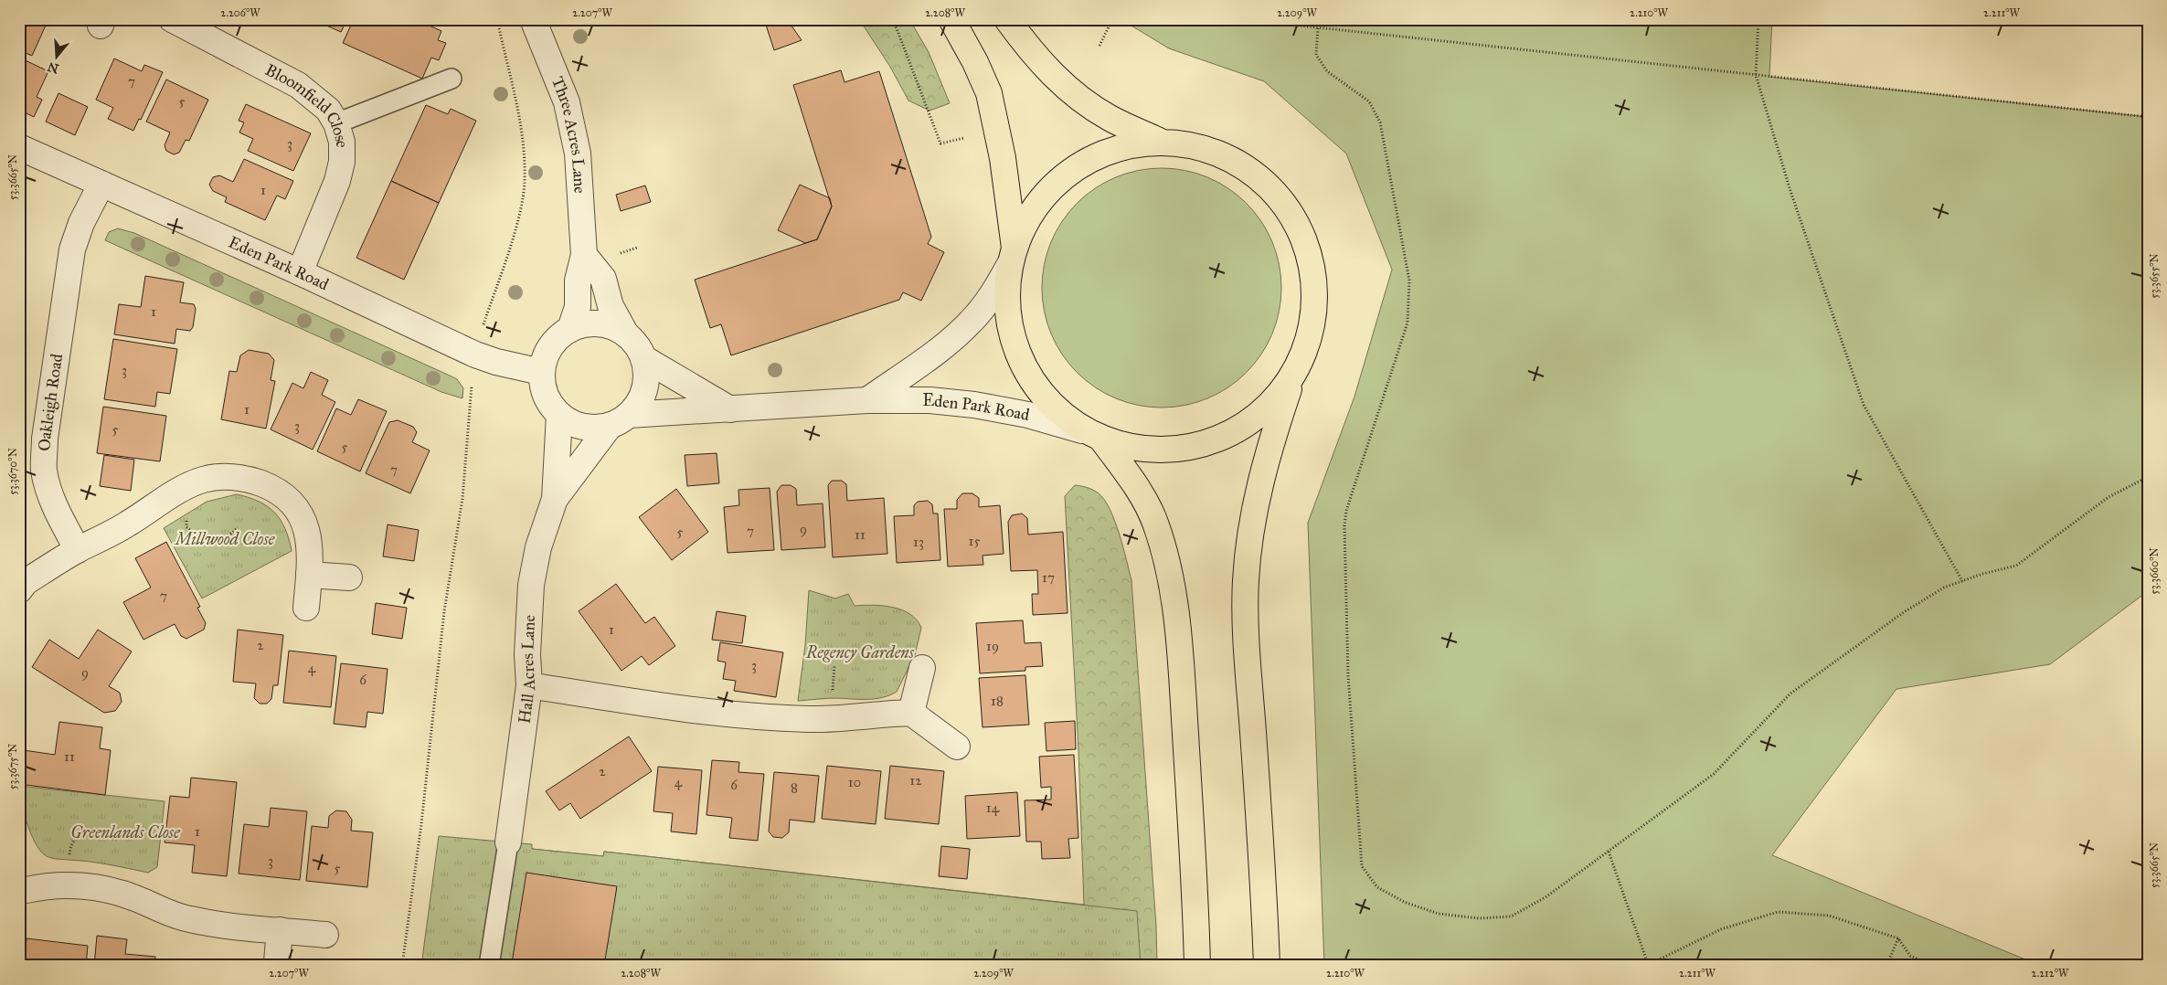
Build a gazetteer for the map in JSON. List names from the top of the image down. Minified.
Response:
{"streets":{"street":["Bloomfield Close","Three Acres Lane","Eden Park Road","Oakleigh Road","Hall Acres Lane"]},"crossings":[["Bloomfield Close","Eden Park Road"],["Three Acres Lane","Eden Park Road"],["Three Acres Lane","Hall Acres Lane"],["Eden Park Road","Oakleigh Road"],["Eden Park Road","Hall Acres Lane"]],"parks":["Millwood Close","Regency Gardens","Greenlands Close"],"house_numbers":["7","5","3","1","1","3","1","3","5","5","7","9","7","5","11","15","13","17","7","1","2","19","3","4","9","6","18","11","2","12","4","10","6","8","14","1","3","5"],"north":"bottom","coordinates":["2.206°W","2.207°W","2.208°W","2.209°W","2.210°W","2.211°W","53.3665°N","53.3655°N","53.3670°N","53.3660°N","53.3675°N","2.212°W"]}
